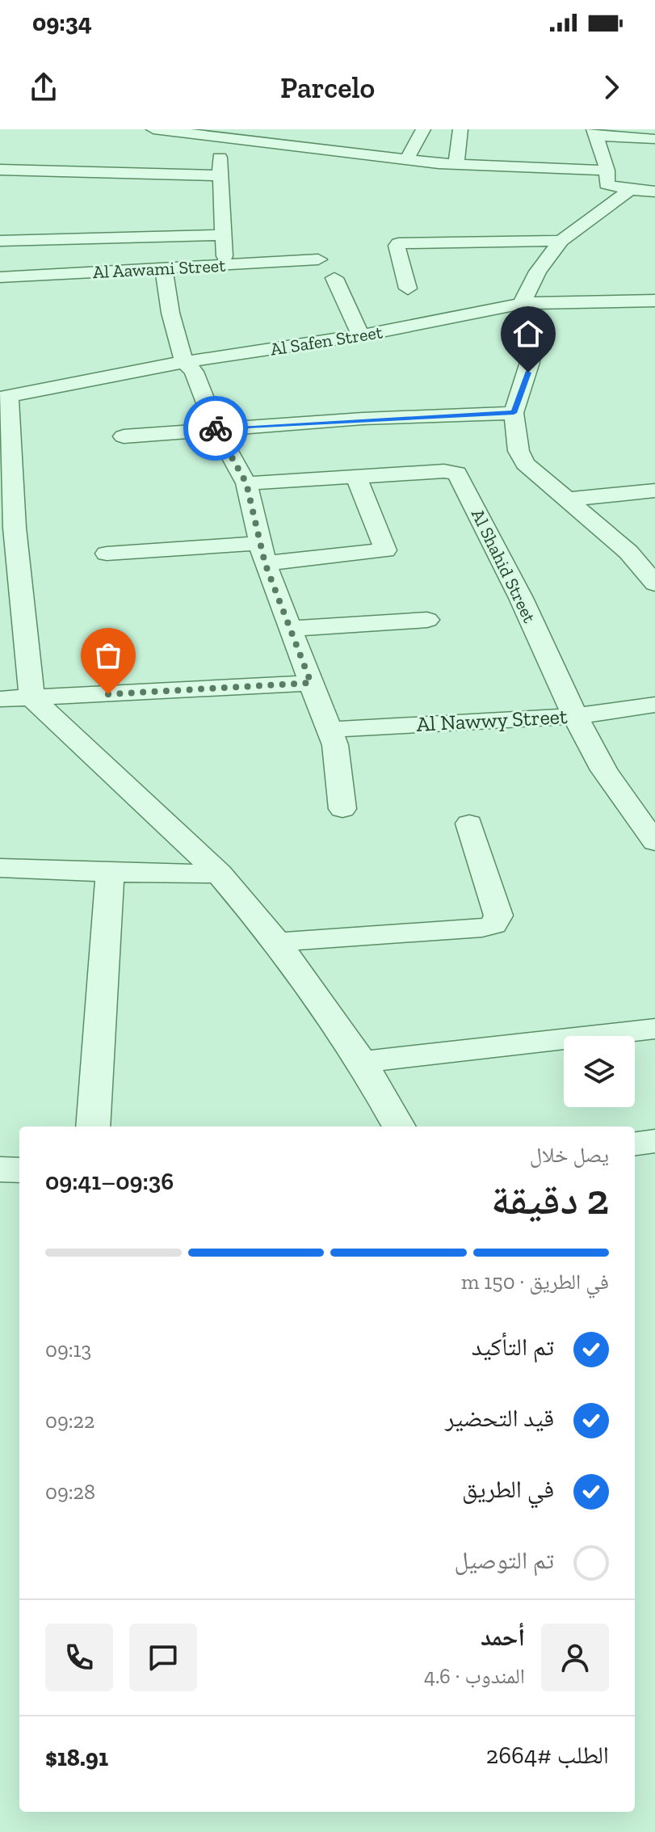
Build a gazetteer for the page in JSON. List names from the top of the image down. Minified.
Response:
{"streets":{"street":["Al Aawami Street","Al Safen Street","Al Shahid Street","Al Nawwy Street"]},"crossings":[["Al Shahid Street","Al Nawwy Street"]],"page":{"status":"09:34","header":"Parcelo","heading":["2 دقيقة","يصل خلال","09:36–09:41"],"panel":["أحمد","المندوب · 4.6","الطلب #2664","$18.91"],"bar":"في الطريق · 150 m","list":[["تم التأكيد","09:13"],["قيد التحضير","09:22"],["في الطريق","09:28"],"تم التوصيل"]}}
